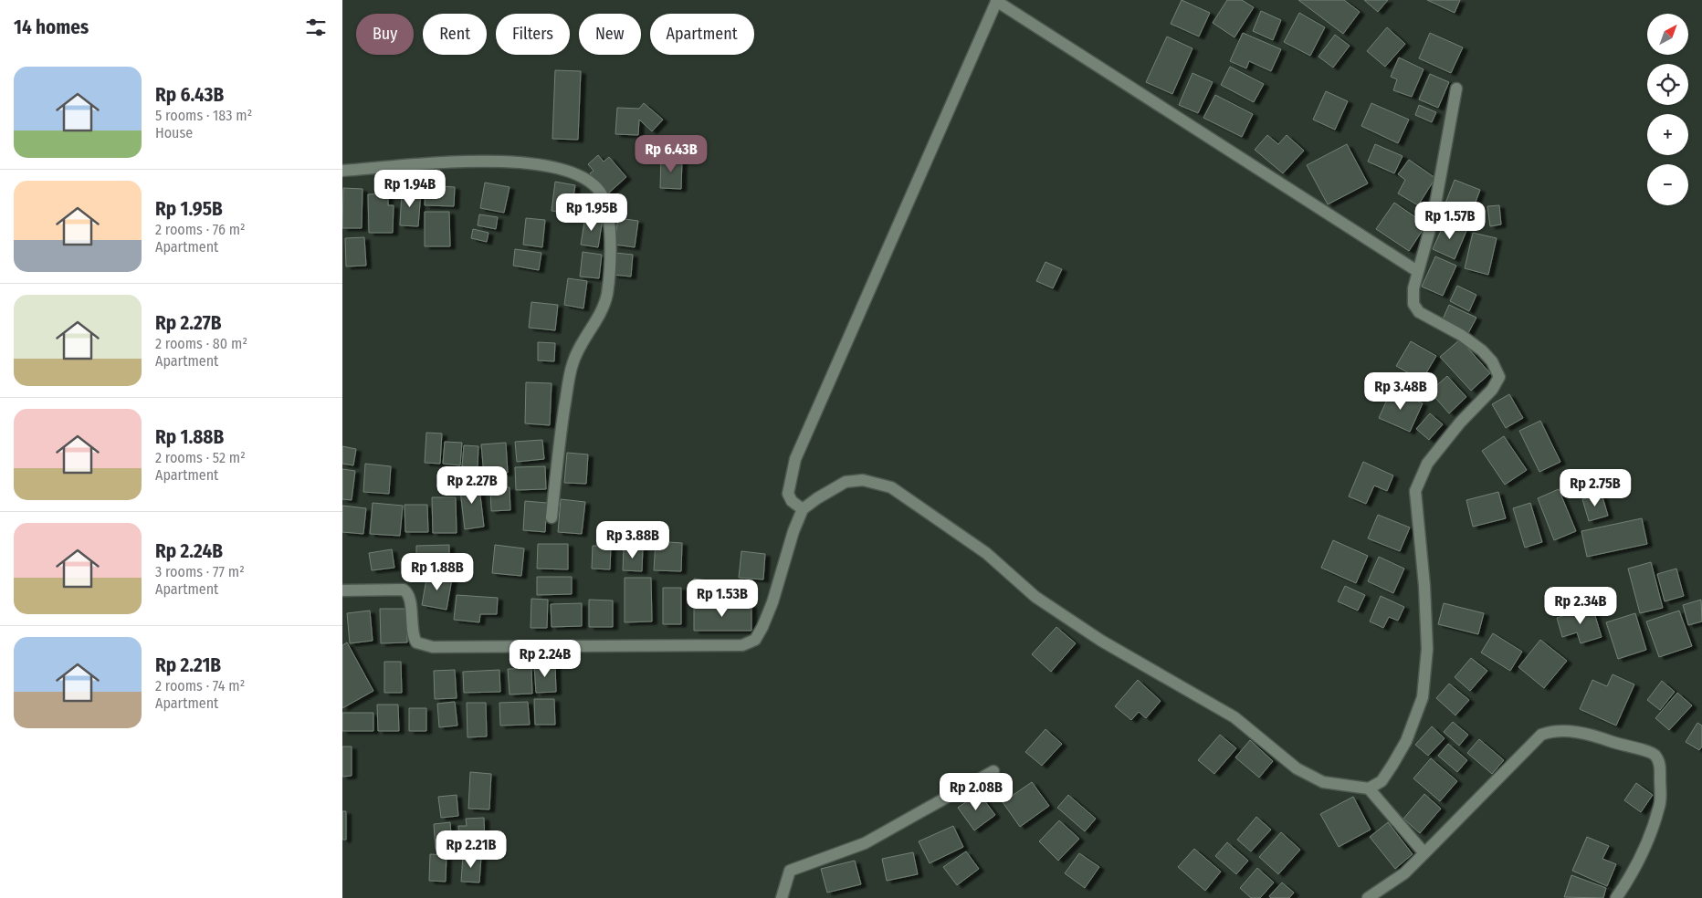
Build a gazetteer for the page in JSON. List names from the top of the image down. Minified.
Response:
{"north":"top right","page":{"heading":"14 homes","map_buttons":["+","−"],"chip":["Buy","Rent","Filters","New","Apartment"],"list":[{"name":"Rp 6.43B","note":"5 rooms · 183 m² · House"},{"name":"Rp 1.95B","note":"2 rooms · 76 m² · Apartment"},{"name":"Rp 2.27B","note":"2 rooms · 80 m² · Apartment"},{"name":"Rp 1.88B","note":"2 rooms · 52 m² · Apartment"},{"name":"Rp 2.24B","note":"3 rooms · 77 m² · Apartment"},{"name":"Rp 2.21B","note":"2 rooms · 74 m² · Apartment"}],"price":["Rp 6.43B","Rp 1.94B","Rp 1.95B","Rp 1.57B","Rp 3.48B","Rp 2.27B","Rp 2.75B","Rp 3.88B","Rp 1.88B","Rp 1.53B","Rp 2.34B","Rp 2.24B","Rp 2.08B","Rp 2.21B"]}}
